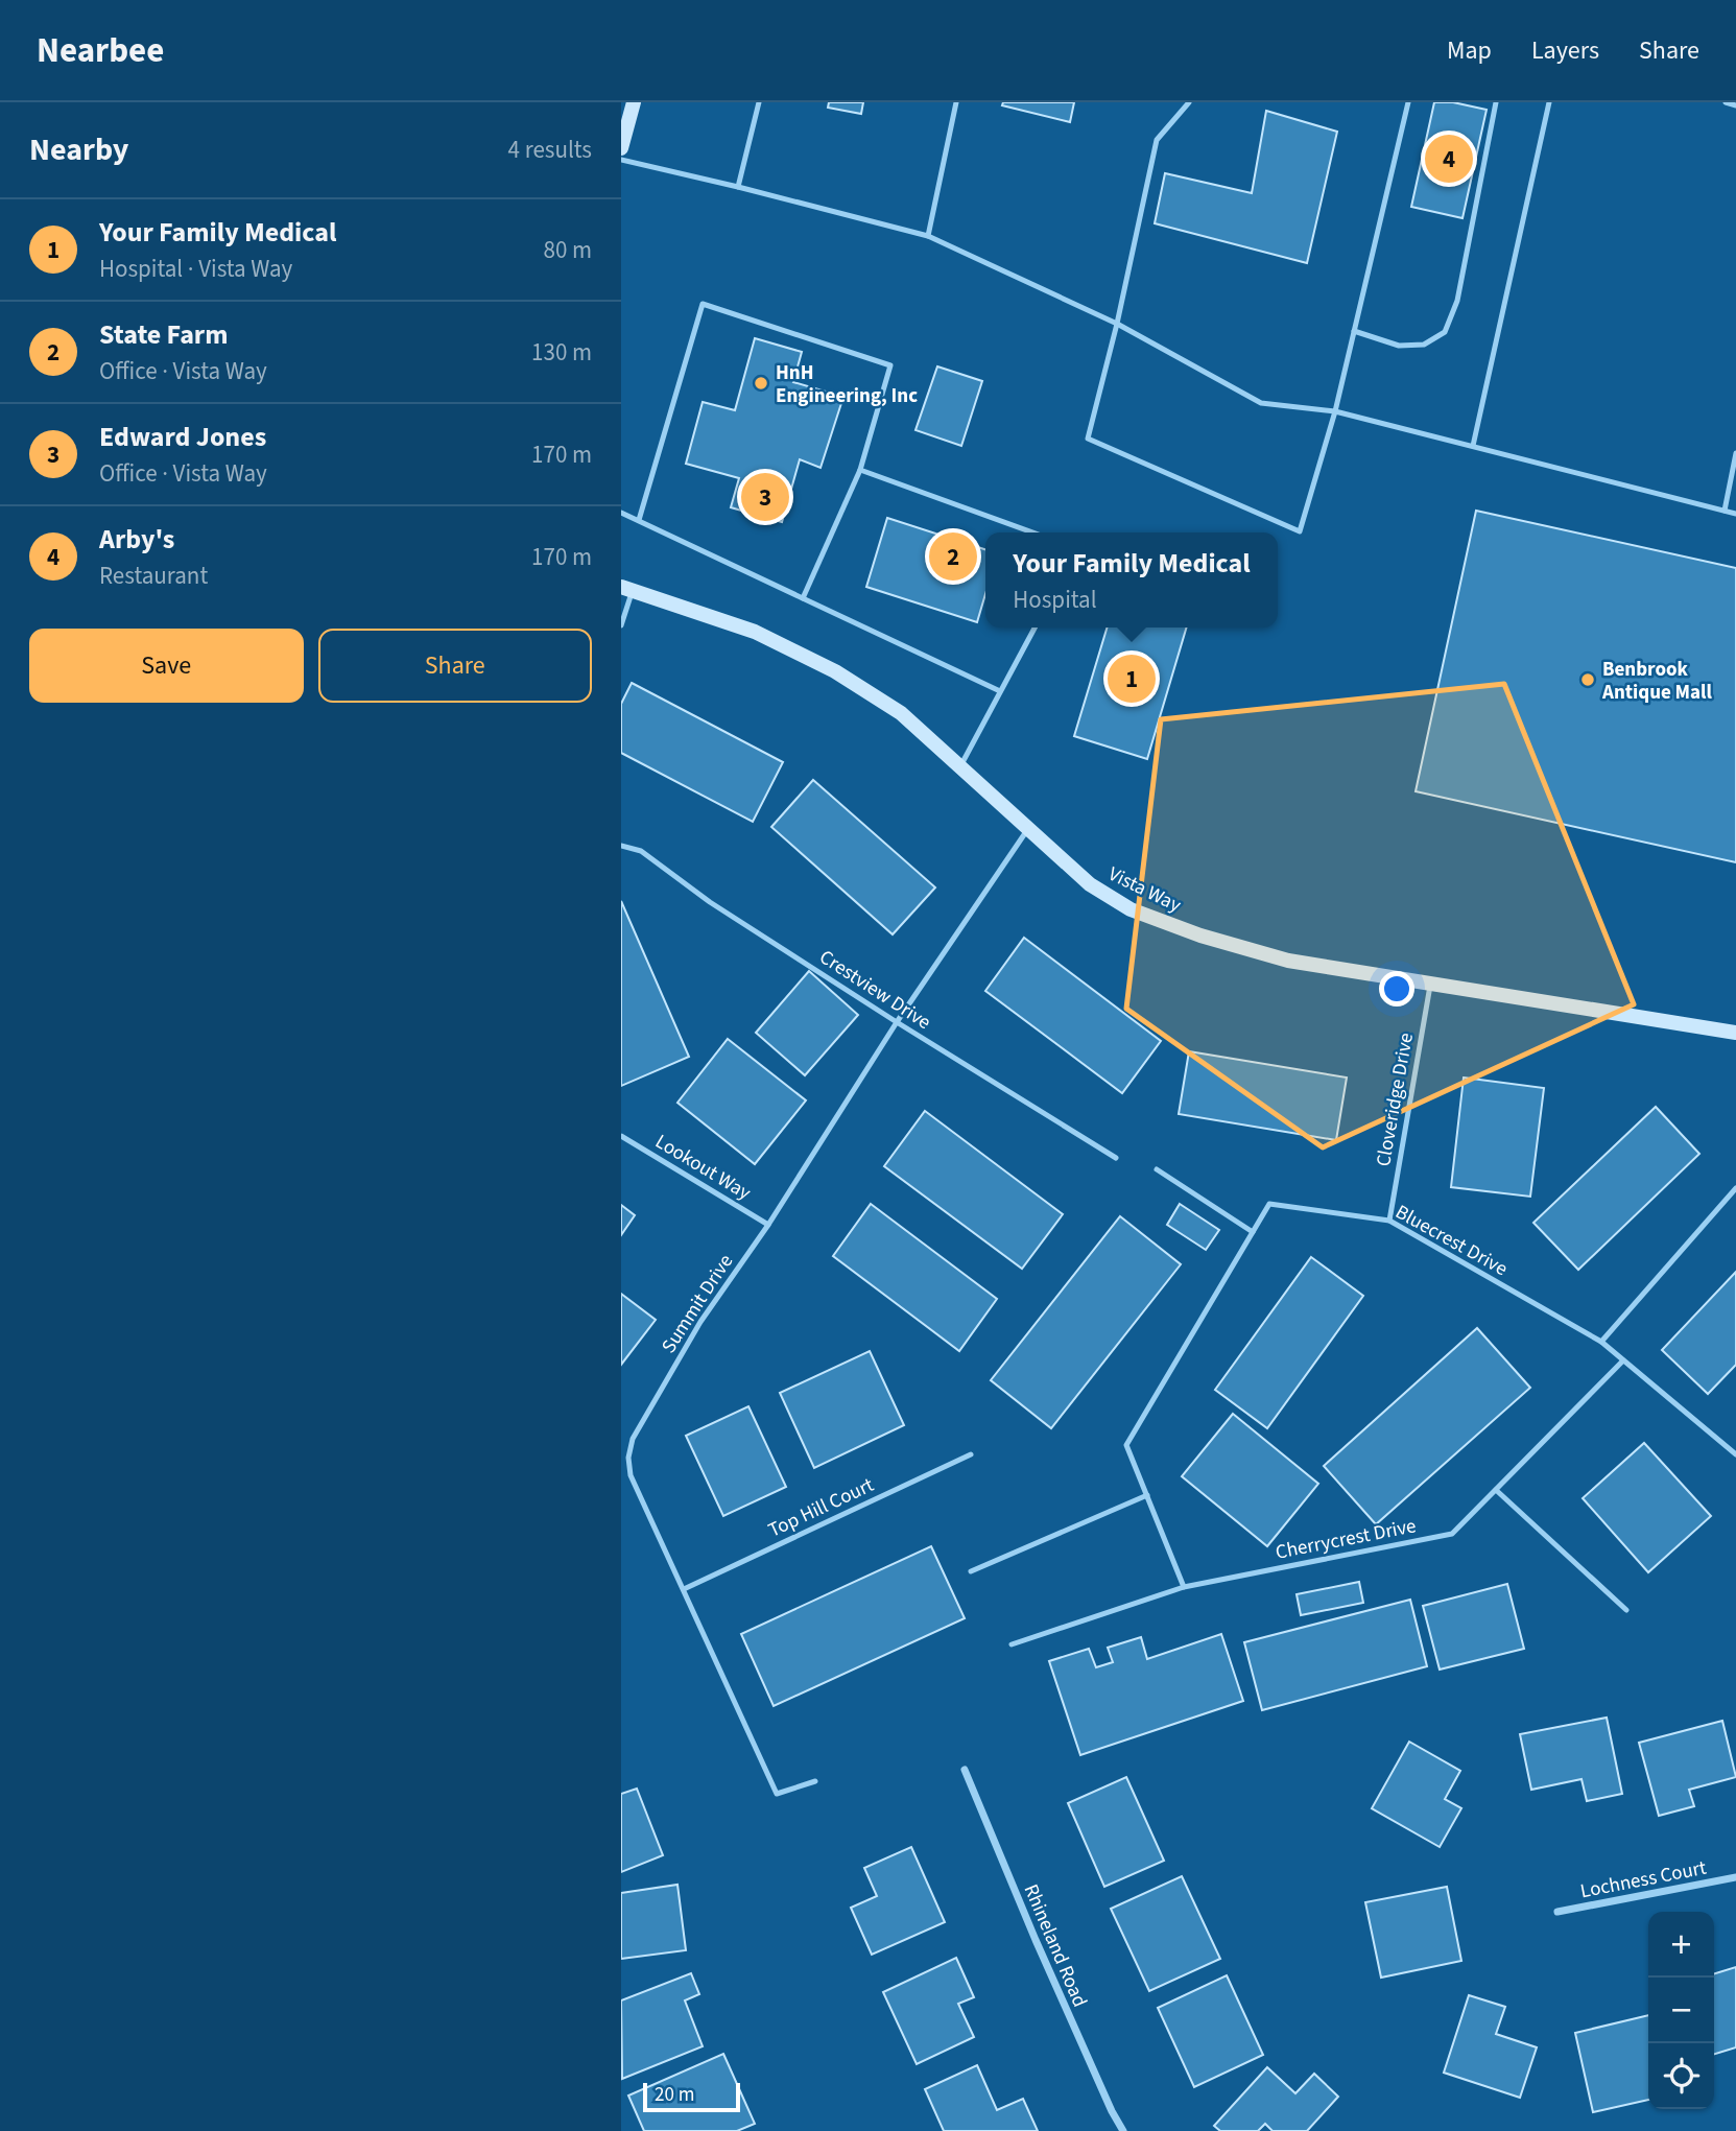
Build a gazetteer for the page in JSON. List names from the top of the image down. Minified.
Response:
{"streets":{"street":["Vista Way","Lochness Court","Rhineland Road"],"lane":["Crestview Drive","Cloveridge Drive","Lookout Way","Bluecrest Drive","Summit Drive","Top Hill Court","Cherrycrest Drive"]},"crossings":[["Vista Way","Cloveridge Drive"],["Vista Way","Summit Drive"],["Crestview Drive","Summit Drive"],["Cloveridge Drive","Bluecrest Drive"],["Lookout Way","Summit Drive"],["Bluecrest Drive","Cherrycrest Drive"],["Summit Drive","Top Hill Court"]],"places":["HnH Engineering, Inc","Benbrook Antique Mall"],"scale_bar":"20 m","page":{"header":"Nearbee","nav":["Map","Layers","Share"],"heading":["Nearby","4 results"],"pins":["4","3","2","1"],"list":[{"mark":"1","name":"Your Family Medical","note":"Hospital · Vista Way","value":"80 m"},{"mark":"2","name":"State Farm","note":"Office · Vista Way","value":"130 m"},{"mark":"3","name":"Edward Jones","note":"Office · Vista Way","value":"170 m"},{"mark":"4","name":"Arby's","note":"Restaurant","value":"170 m"}],"popup":["Your Family Medical","Hospital"],"buttons":["Save","Share"],"map_buttons":["+","−"],"scale":"20 m"}}
